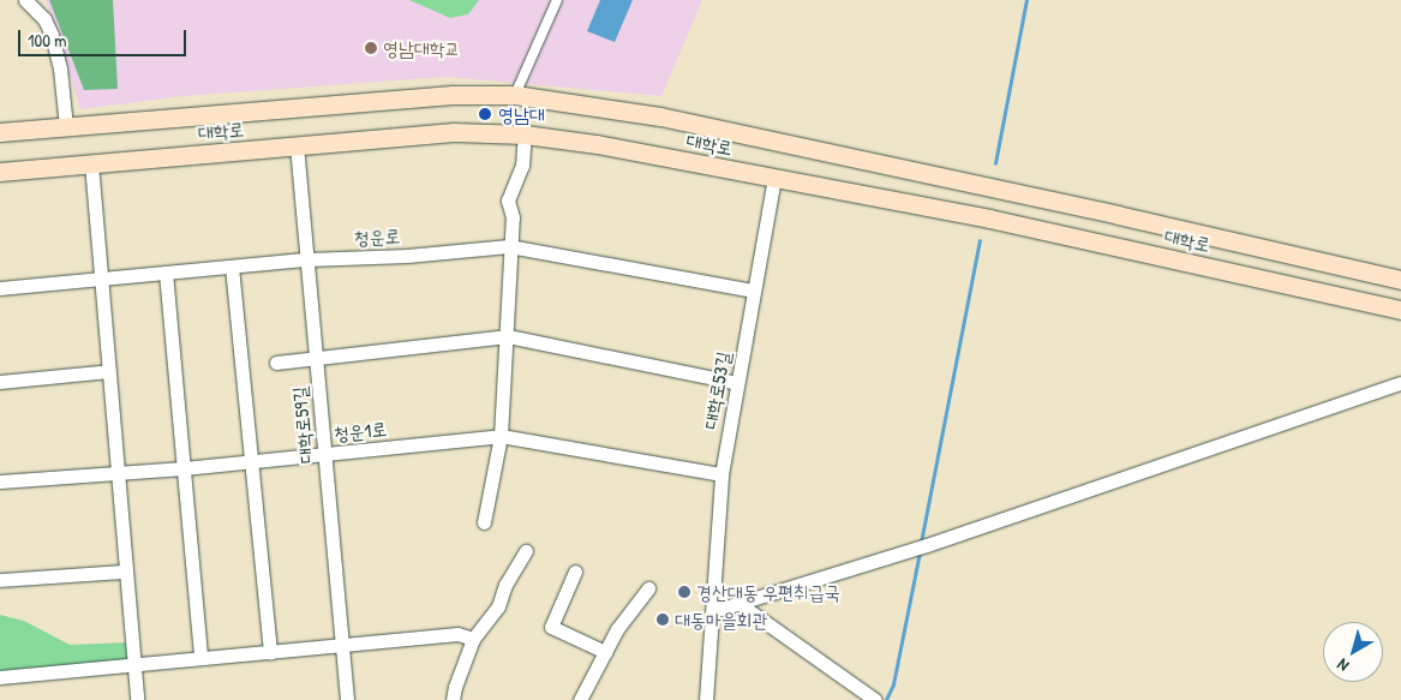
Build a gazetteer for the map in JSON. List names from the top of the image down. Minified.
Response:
{"streets":{"main road":["대학로"],"street":["청운로","대학로53길","대학로59길","청운1로"]},"crossings":[["대학로","대학로53길"],["대학로","대학로59길"],["청운로","대학로53길"],["청운로","대학로59길"],["대학로53길","청운1로"],["대학로59길","청운1로"]],"places":["영남대학교","영남대","경산대동 우편취급국","대동마을회관"],"scale_bar":"100 m","north":"bottom left"}
